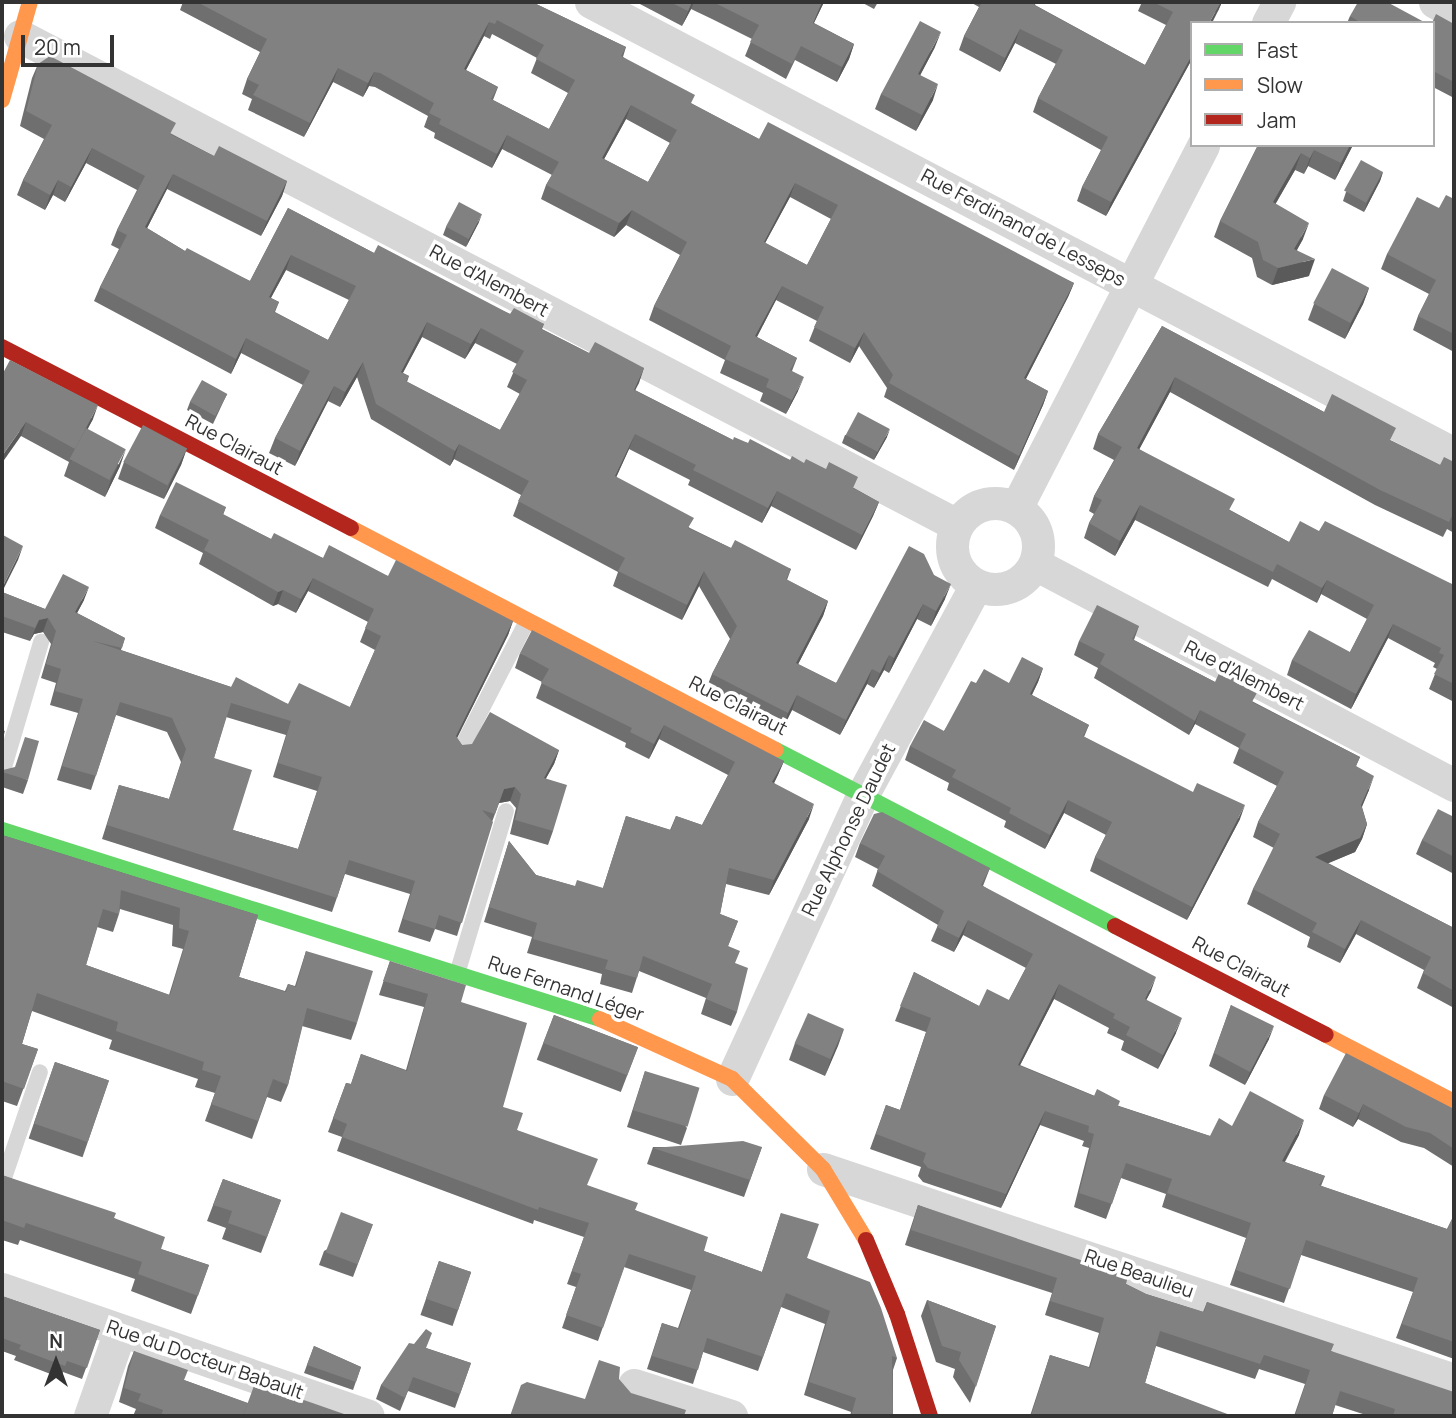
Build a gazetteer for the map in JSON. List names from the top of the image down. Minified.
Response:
{"streets":{"street":["Rue Ferdinand de Lesseps","Rue d'Alembert","Rue Clairaut","Rue Alphonse Daudet","Rue Fernand Léger","Rue Beaulieu","Rue du Docteur Babault"]},"crossings":[["Rue d'Alembert","Rue Alphonse Daudet"],["Rue Clairaut","Rue Alphonse Daudet"],["Rue Alphonse Daudet","Rue Fernand Léger"],["Rue Fernand Léger","Rue Beaulieu"]],"legend":["Fast","Slow","Jam"],"scale_bar":"20 m","north":"top"}
